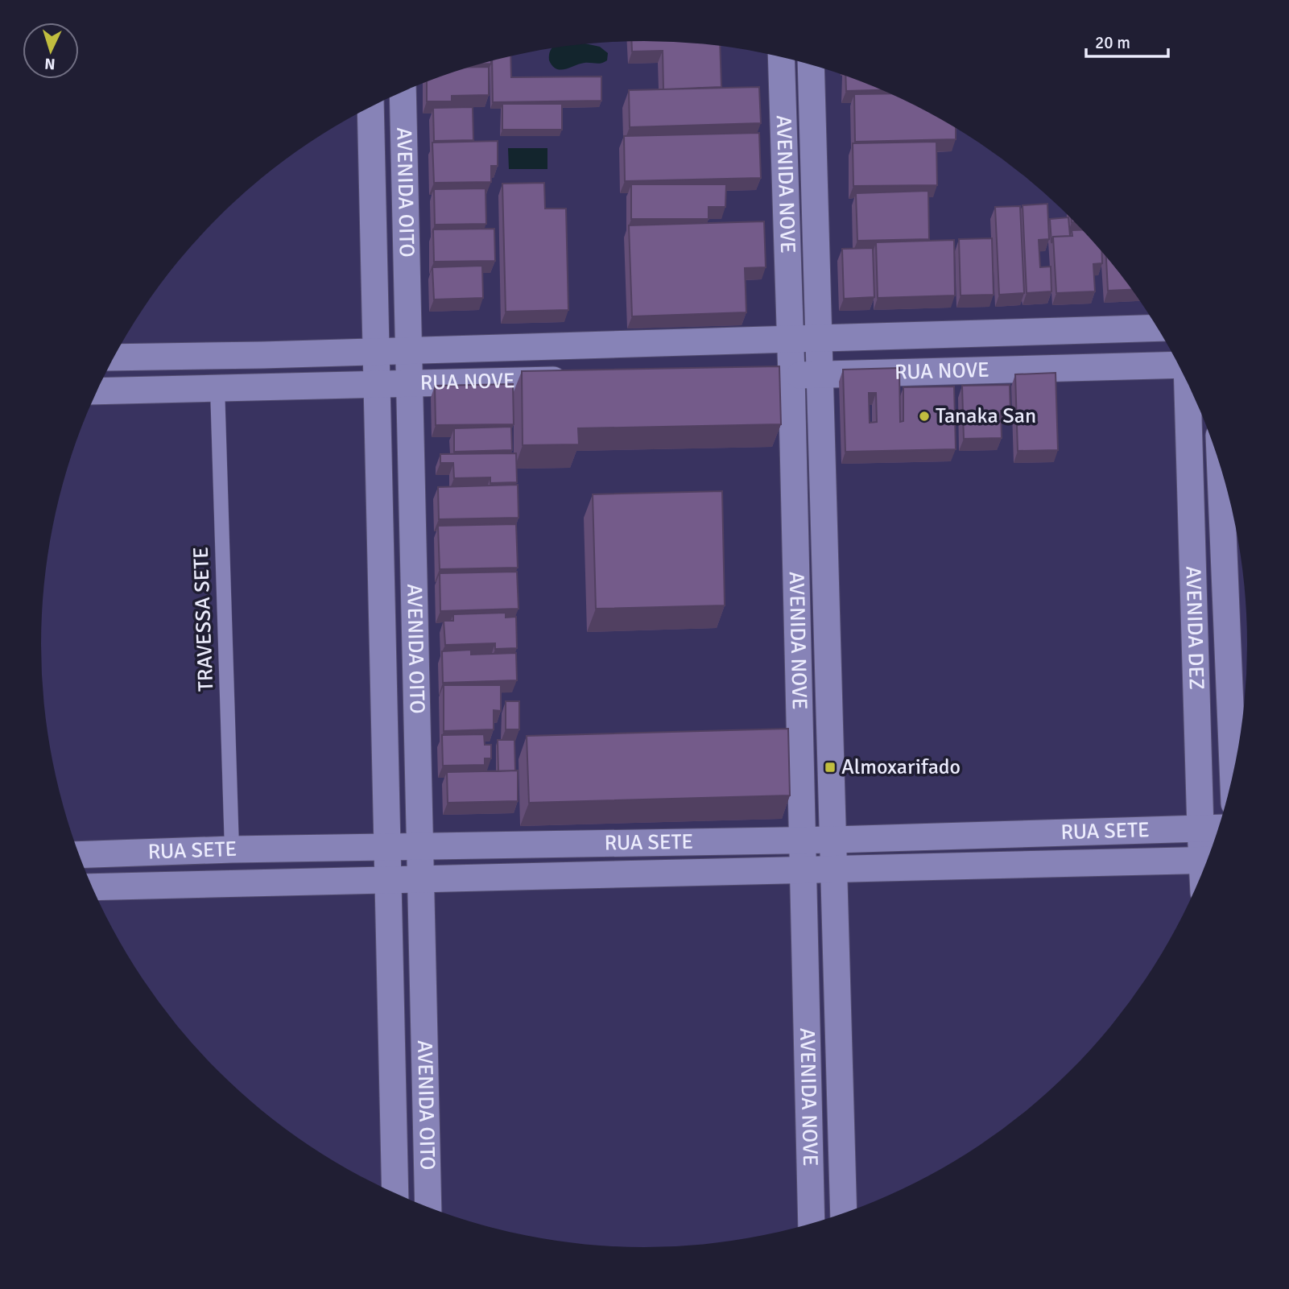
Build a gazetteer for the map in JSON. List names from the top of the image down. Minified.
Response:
{"streets":{"street":["AVENIDA NOVE","AVENIDA OITO","RUA NOVE","AVENIDA DEZ","RUA SETE"],"lane":["TRAVESSA SETE"]},"crossings":[["AVENIDA NOVE","RUA NOVE"],["AVENIDA NOVE","RUA SETE"],["AVENIDA OITO","RUA NOVE"],["AVENIDA OITO","RUA SETE"],["RUA NOVE","TRAVESSA SETE"],["TRAVESSA SETE","RUA SETE"],["AVENIDA DEZ","RUA SETE"]],"places":{"other":["Tanaka San"],"transit":["Almoxarifado"]},"scale_bar":"20 m","north":"bottom"}
